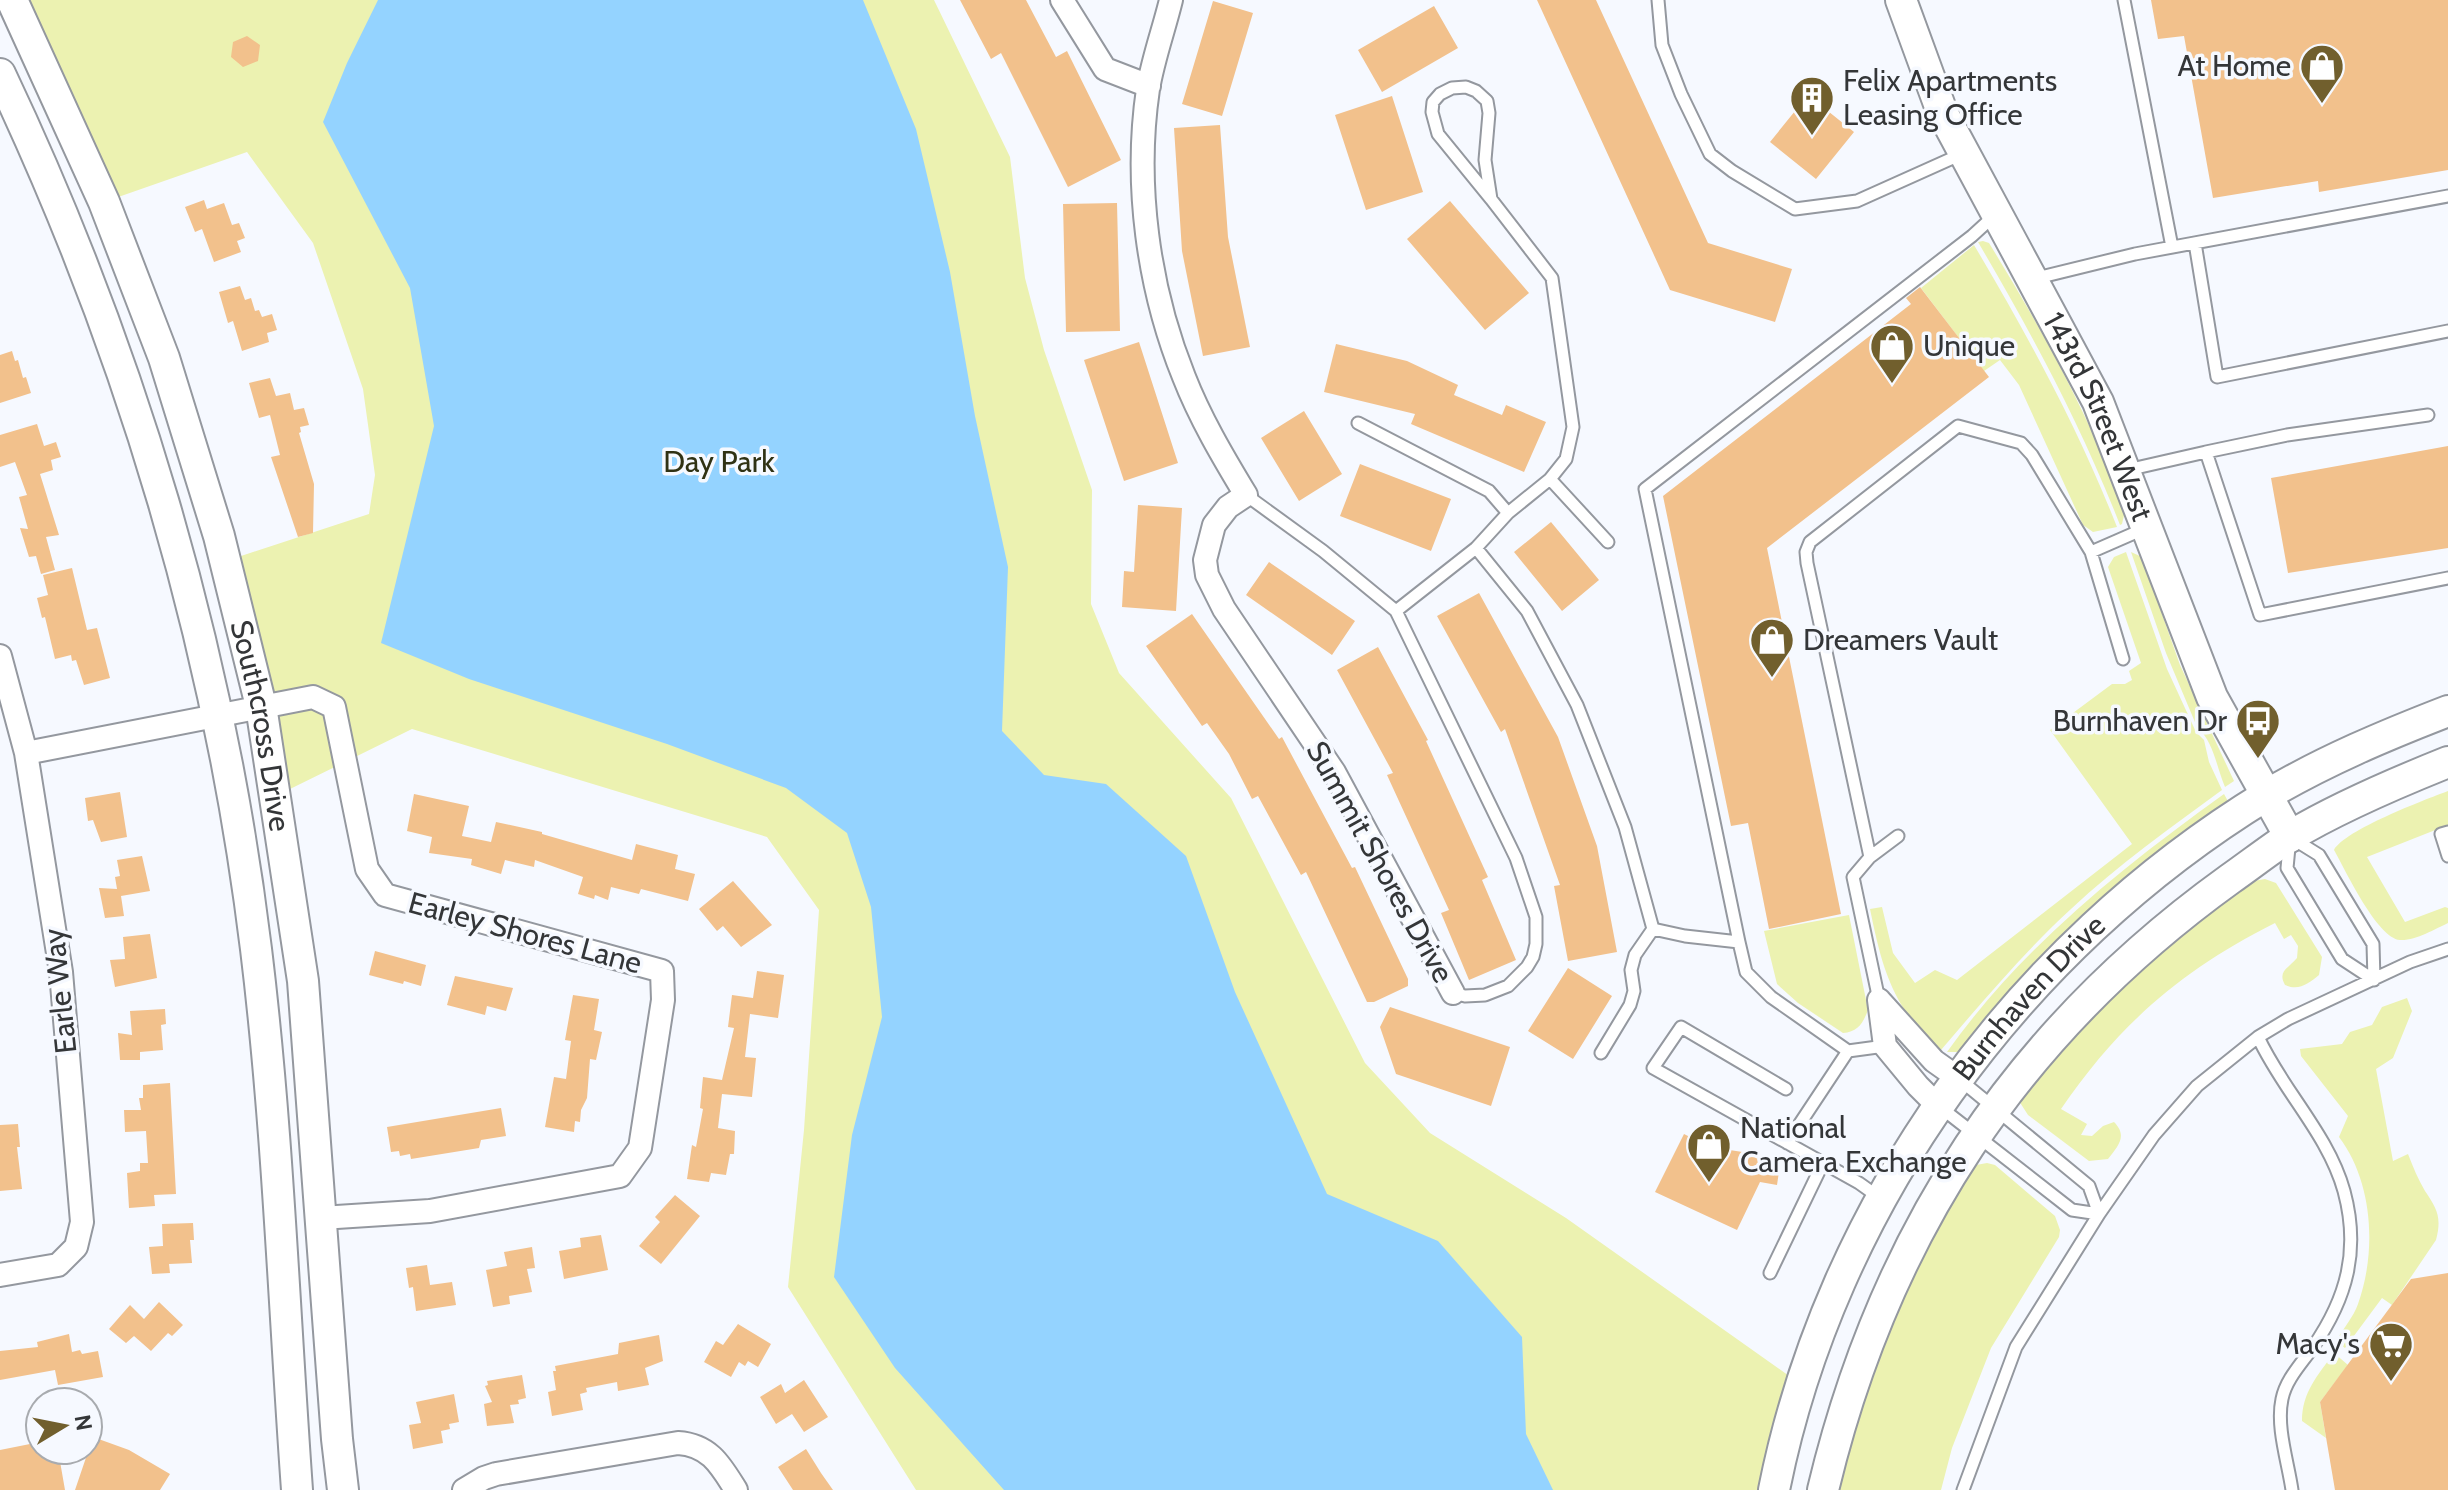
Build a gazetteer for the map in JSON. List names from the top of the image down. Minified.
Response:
{"streets":{"street":["143rd Street West","Southcross Drive","Summit Shores Drive","Earley Shores Lane","Earle Way","Burnhaven Drive"]},"crossings":[["143rd Street West","Burnhaven Drive"],["Southcross Drive","Earley Shores Lane"],["Earley Shores Lane","Earle Way"]],"parks":["Day Park"],"places":{"shop":["At Home","Unique","Dreamers Vault","National Camera Exchange"],"building":["Felix Apartments Leasing Office"],"bus stop":["Burnhaven Dr"],"supermarket":["Macy's"]},"north":"right"}
